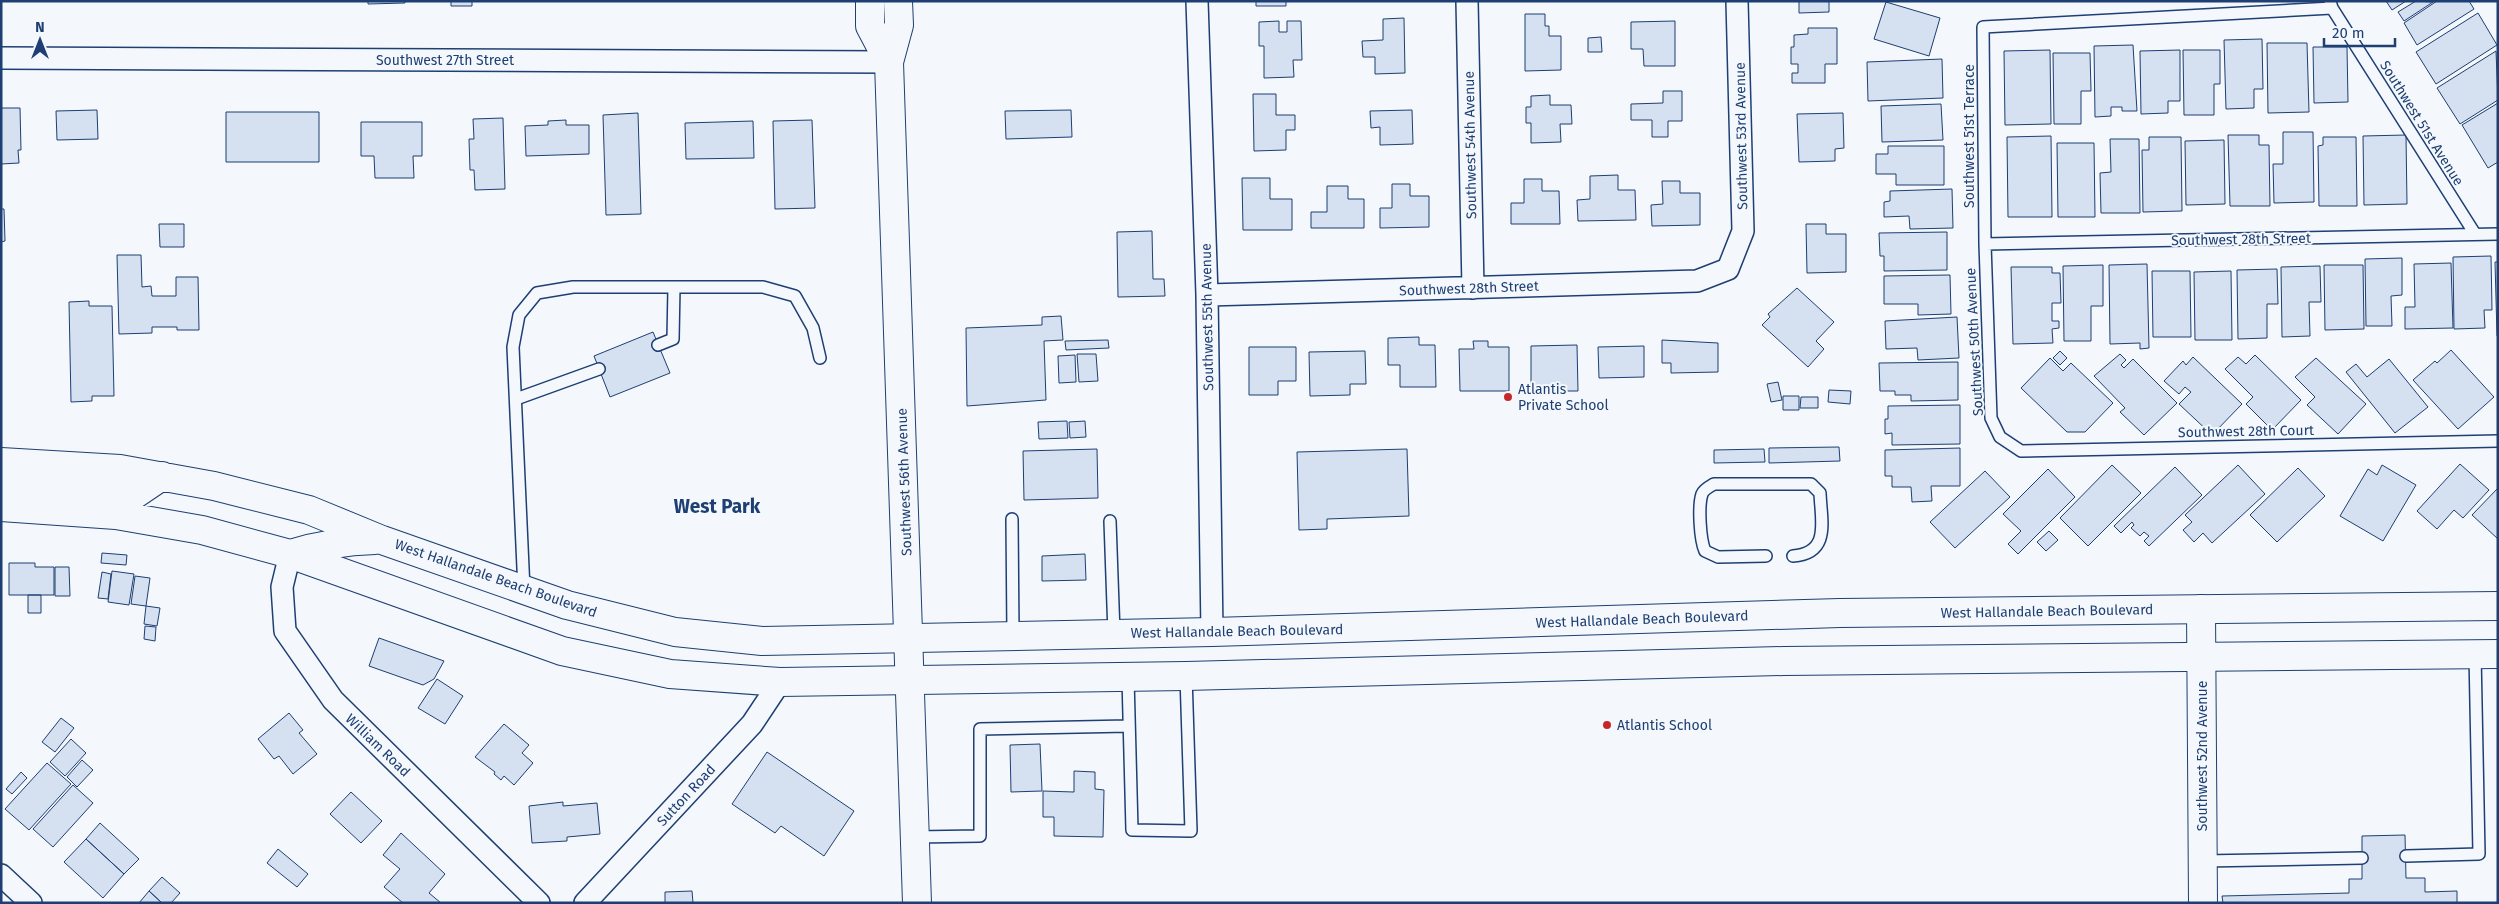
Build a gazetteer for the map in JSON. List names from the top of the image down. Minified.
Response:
{"streets":{"main road":["Southwest 56th Avenue","West Hallandale Beach Boulevard","Southwest 52nd Avenue"],"street":["Southwest 27th Street","Southwest 53rd Avenue","Southwest 54th Avenue","Southwest 28th Street","Southwest 55th Avenue","William Road","Sutton Road"],"lane":["Southwest 51st Avenue","Southwest 51st Terrace","Southwest 50th Avenue","Southwest 28th Court"]},"crossings":[["Southwest 27th Street","Southwest 56th Avenue"],["Southwest 51st Avenue","Southwest 51st Terrace"],["Southwest 51st Avenue","Southwest 28th Street"],["Southwest 53rd Avenue","Southwest 28th Street"],["Southwest 51st Terrace","Southwest 28th Street"],["Southwest 51st Terrace","Southwest 50th Avenue"],["Southwest 54th Avenue","Southwest 28th Street"],["Southwest 28th Street","Southwest 55th Avenue"],["Southwest 28th Street","Southwest 50th Avenue"],["Southwest 55th Avenue","West Hallandale Beach Boulevard"],["Southwest 50th Avenue","Southwest 28th Court"],["Southwest 56th Avenue","West Hallandale Beach Boulevard"],["West Hallandale Beach Boulevard","Southwest 52nd Avenue"]],"districts":["West Park"],"places":["Atlantis Private School","Atlantis School"],"scale_bar":"20 m","north":"top"}
